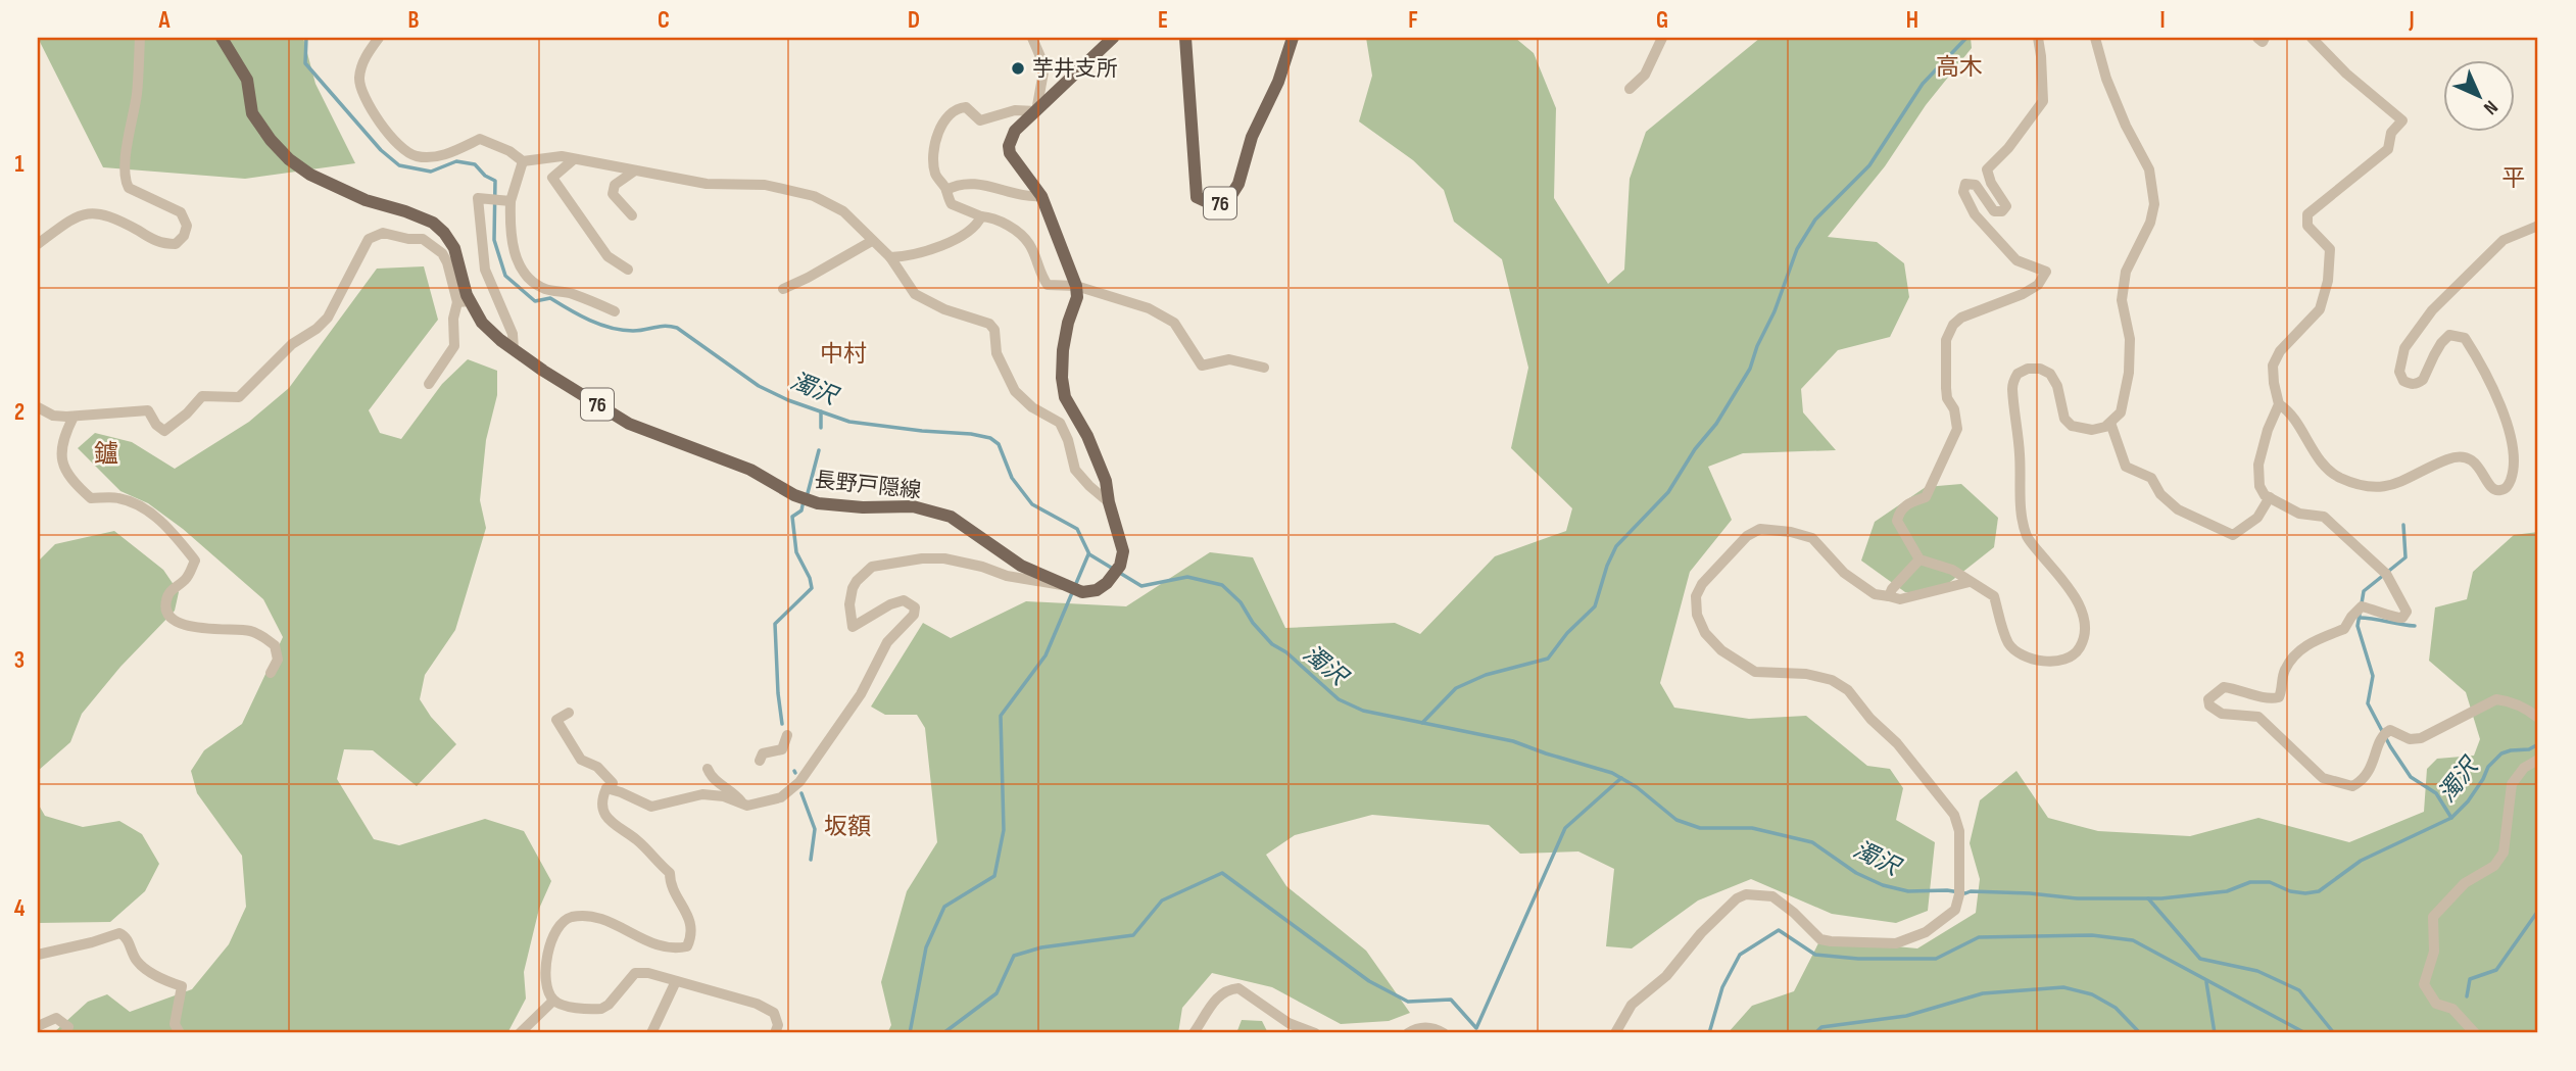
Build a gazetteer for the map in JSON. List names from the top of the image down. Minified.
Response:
{"streets":{"main road":["76","長野戸隠線"]},"districts":["高木","平","中村","鑪","坂額"],"water":["濁沢"],"places":["芋井支所"],"north":"bottom right","grid":{"columns":["A","B","C","D","E","F","G","H","I","J"],"rows":["1","2","3","4"]}}
